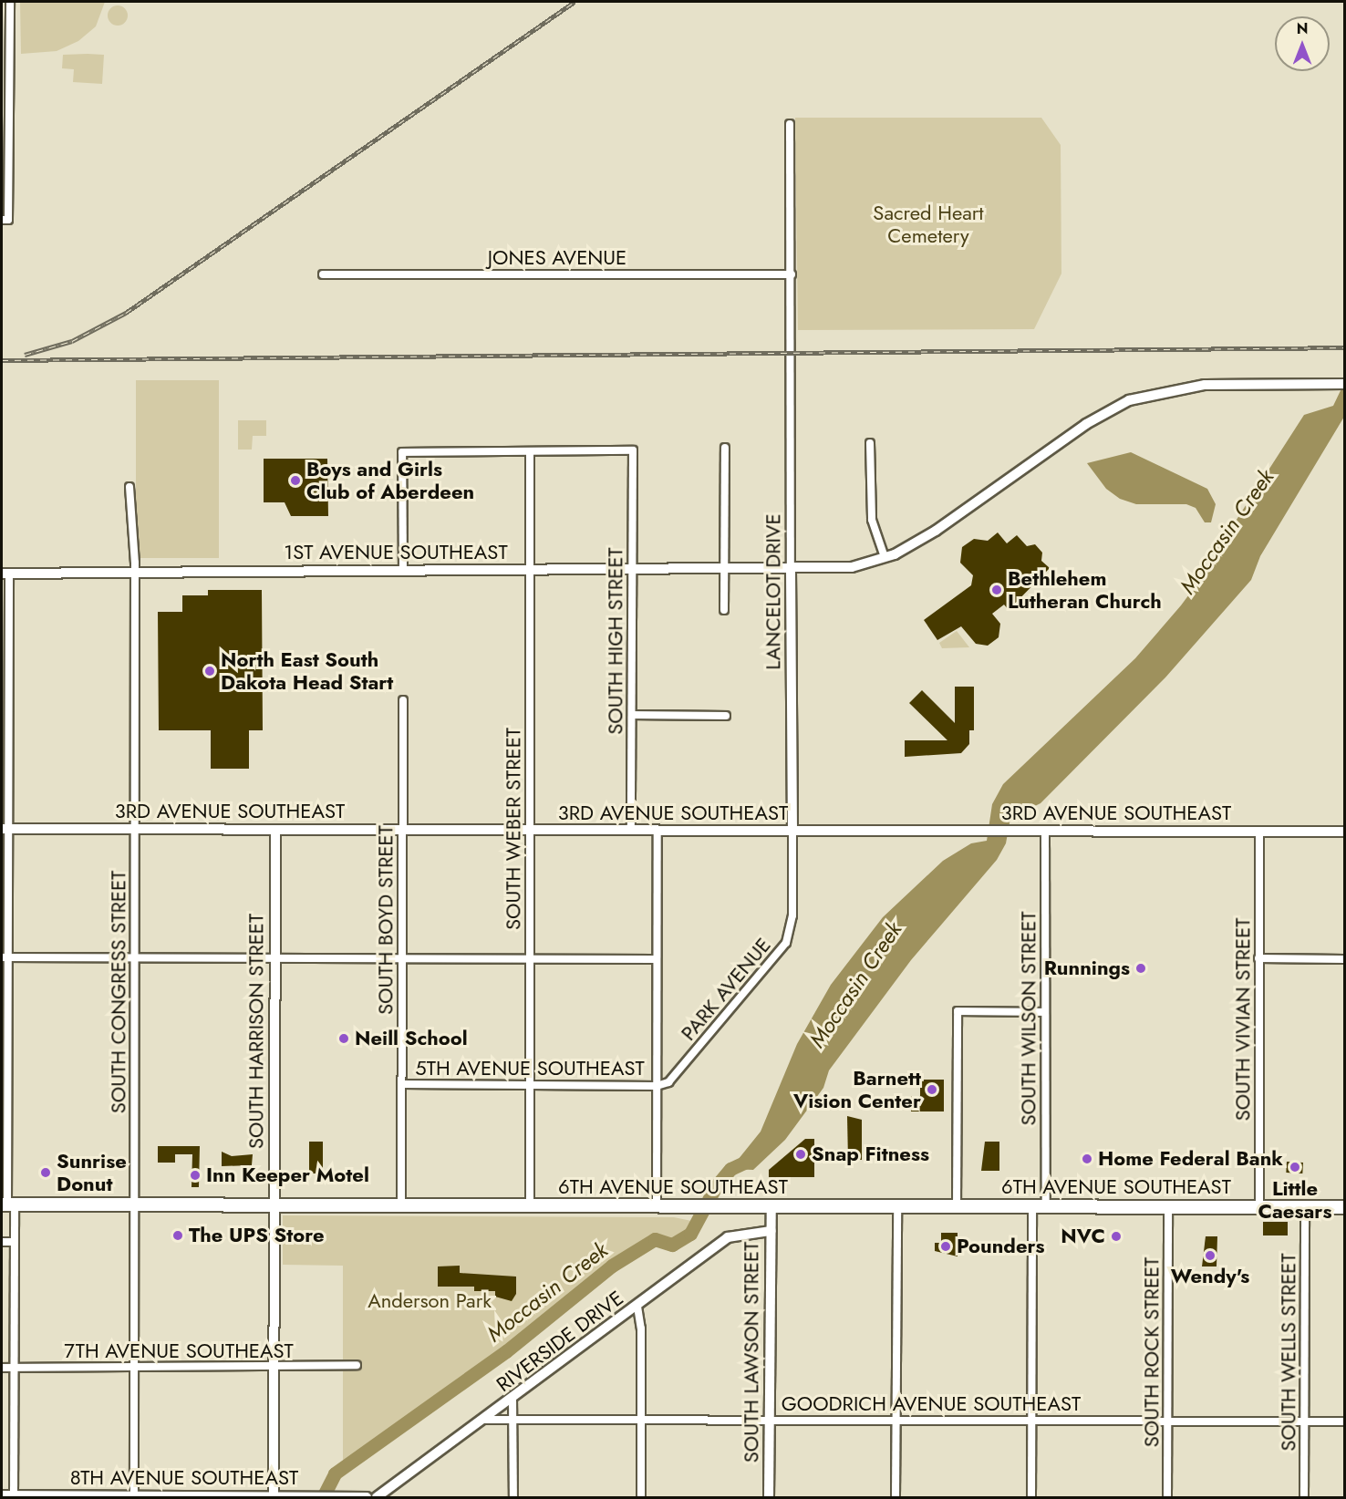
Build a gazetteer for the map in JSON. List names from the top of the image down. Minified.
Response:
{"streets":{"highway":["6TH AVENUE SOUTHEAST"],"street":["JONES AVENUE","1ST AVENUE SOUTHEAST","LANCELOT DRIVE","SOUTH HIGH STREET","3RD AVENUE SOUTHEAST","SOUTH WEBER STREET","SOUTH BOYD STREET","PARK AVENUE","SOUTH CONGRESS STREET","SOUTH WILSON STREET","SOUTH VIVIAN STREET","SOUTH HARRISON STREET","5TH AVENUE SOUTHEAST","RIVERSIDE DRIVE","7TH AVENUE SOUTHEAST","SOUTH LAWSON STREET","SOUTH ROCK STREET","SOUTH WELLS STREET","GOODRICH AVENUE SOUTHEAST","8TH AVENUE SOUTHEAST"]},"crossings":[["JONES AVENUE","LANCELOT DRIVE"],["1ST AVENUE SOUTHEAST","LANCELOT DRIVE"],["1ST AVENUE SOUTHEAST","SOUTH HIGH STREET"],["1ST AVENUE SOUTHEAST","SOUTH WEBER STREET"],["1ST AVENUE SOUTHEAST","SOUTH CONGRESS STREET"],["LANCELOT DRIVE","3RD AVENUE SOUTHEAST"],["LANCELOT DRIVE","PARK AVENUE"],["SOUTH HIGH STREET","3RD AVENUE SOUTHEAST"],["SOUTH HIGH STREET","SOUTH WEBER STREET"],["3RD AVENUE SOUTHEAST","SOUTH WEBER STREET"],["3RD AVENUE SOUTHEAST","SOUTH BOYD STREET"],["3RD AVENUE SOUTHEAST","PARK AVENUE"],["3RD AVENUE SOUTHEAST","SOUTH CONGRESS STREET"],["3RD AVENUE SOUTHEAST","SOUTH WILSON STREET"],["3RD AVENUE SOUTHEAST","SOUTH VIVIAN STREET"],["3RD AVENUE SOUTHEAST","SOUTH HARRISON STREET"],["SOUTH WEBER STREET","5TH AVENUE SOUTHEAST"],["SOUTH WEBER STREET","6TH AVENUE SOUTHEAST"],["SOUTH BOYD STREET","5TH AVENUE SOUTHEAST"],["SOUTH BOYD STREET","6TH AVENUE SOUTHEAST"],["PARK AVENUE","5TH AVENUE SOUTHEAST"],["SOUTH CONGRESS STREET","6TH AVENUE SOUTHEAST"],["SOUTH CONGRESS STREET","7TH AVENUE SOUTHEAST"],["SOUTH CONGRESS STREET","8TH AVENUE SOUTHEAST"],["SOUTH WILSON STREET","6TH AVENUE SOUTHEAST"],["SOUTH VIVIAN STREET","6TH AVENUE SOUTHEAST"],["SOUTH HARRISON STREET","6TH AVENUE SOUTHEAST"],["SOUTH HARRISON STREET","7TH AVENUE SOUTHEAST"],["SOUTH HARRISON STREET","8TH AVENUE SOUTHEAST"],["6TH AVENUE SOUTHEAST","SOUTH LAWSON STREET"],["6TH AVENUE SOUTHEAST","SOUTH ROCK STREET"],["6TH AVENUE SOUTHEAST","SOUTH WELLS STREET"],["RIVERSIDE DRIVE","SOUTH LAWSON STREET"],["RIVERSIDE DRIVE","GOODRICH AVENUE SOUTHEAST"],["SOUTH LAWSON STREET","GOODRICH AVENUE SOUTHEAST"],["SOUTH ROCK STREET","GOODRICH AVENUE SOUTHEAST"],["SOUTH WELLS STREET","GOODRICH AVENUE SOUTHEAST"]],"water":["Moccasin Creek"],"parks":["Sacred Heart Cemetery","Anderson Park"],"places":["Boys and Girls Club of Aberdeen","Bethlehem Lutheran Church","North East South Dakota Head Start","Runnings","Neill School","Barnett Vision Center","Snap Fitness","Home Federal Bank","Little Caesars","Sunrise Donut","Inn Keeper Motel","The UPS Store","NVC","Pounders","Wendy's"],"north":"top"}
